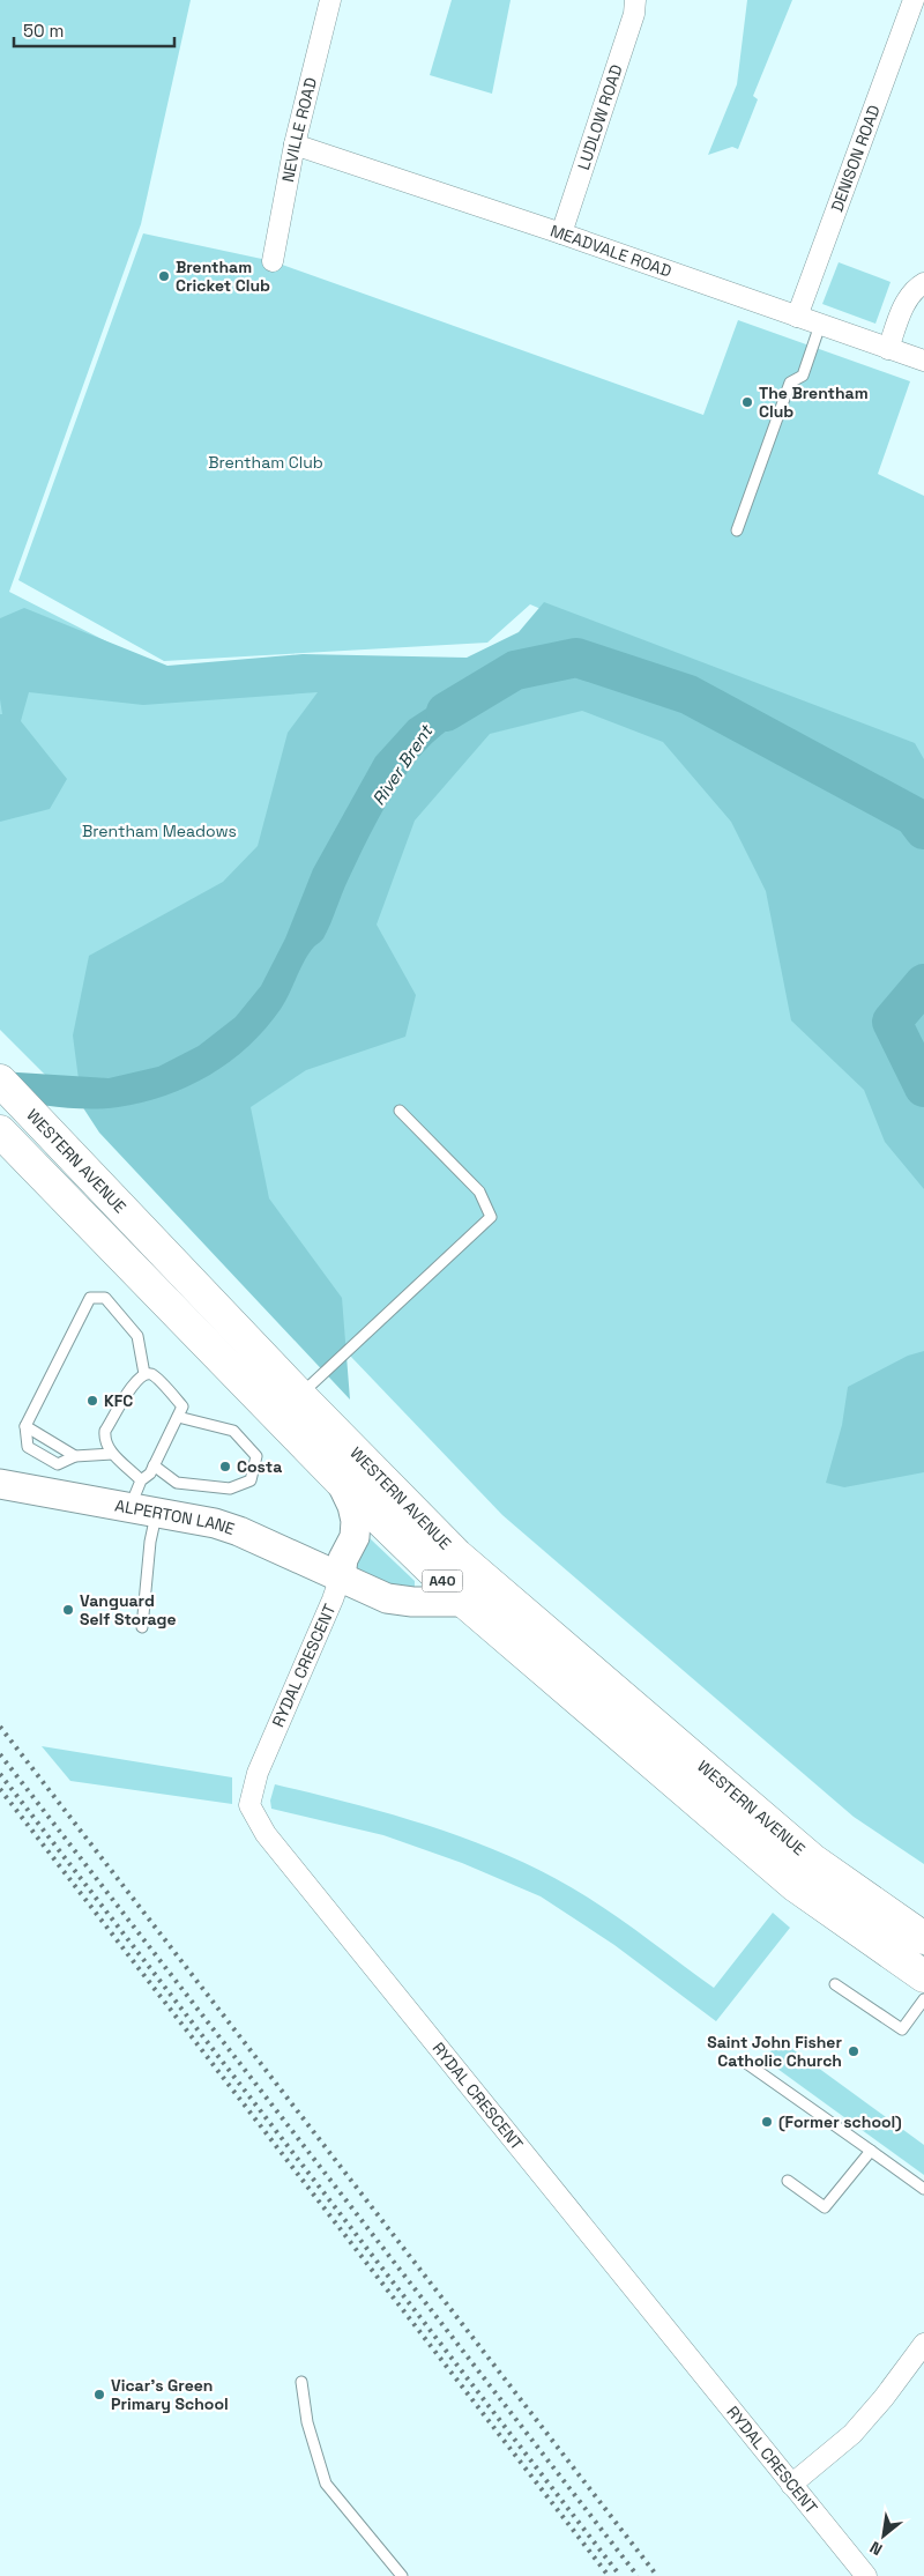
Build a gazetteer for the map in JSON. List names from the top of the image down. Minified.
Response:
{"streets":{"highway":["WESTERN AVENUE","A40"],"main road":["ALPERTON LANE"],"street":["LUDLOW ROAD","NEVILLE ROAD","DENISON ROAD","MEADVALE ROAD","RYDAL CRESCENT"]},"crossings":[["LUDLOW ROAD","MEADVALE ROAD"],["NEVILLE ROAD","MEADVALE ROAD"],["DENISON ROAD","MEADVALE ROAD"],["WESTERN AVENUE","ALPERTON LANE"],["ALPERTON LANE","RYDAL CRESCENT"]],"water":["River Brent"],"parks":["Brentham Club","Brentham Meadows"],"places":["Brentham Cricket Club","The Brentham Club","KFC","Costa","Vanguard Self Storage","Saint John Fisher Catholic Church","(Former school)","Vicar's Green Primary School"],"scale_bar":"50 m","north":"bottom left"}
